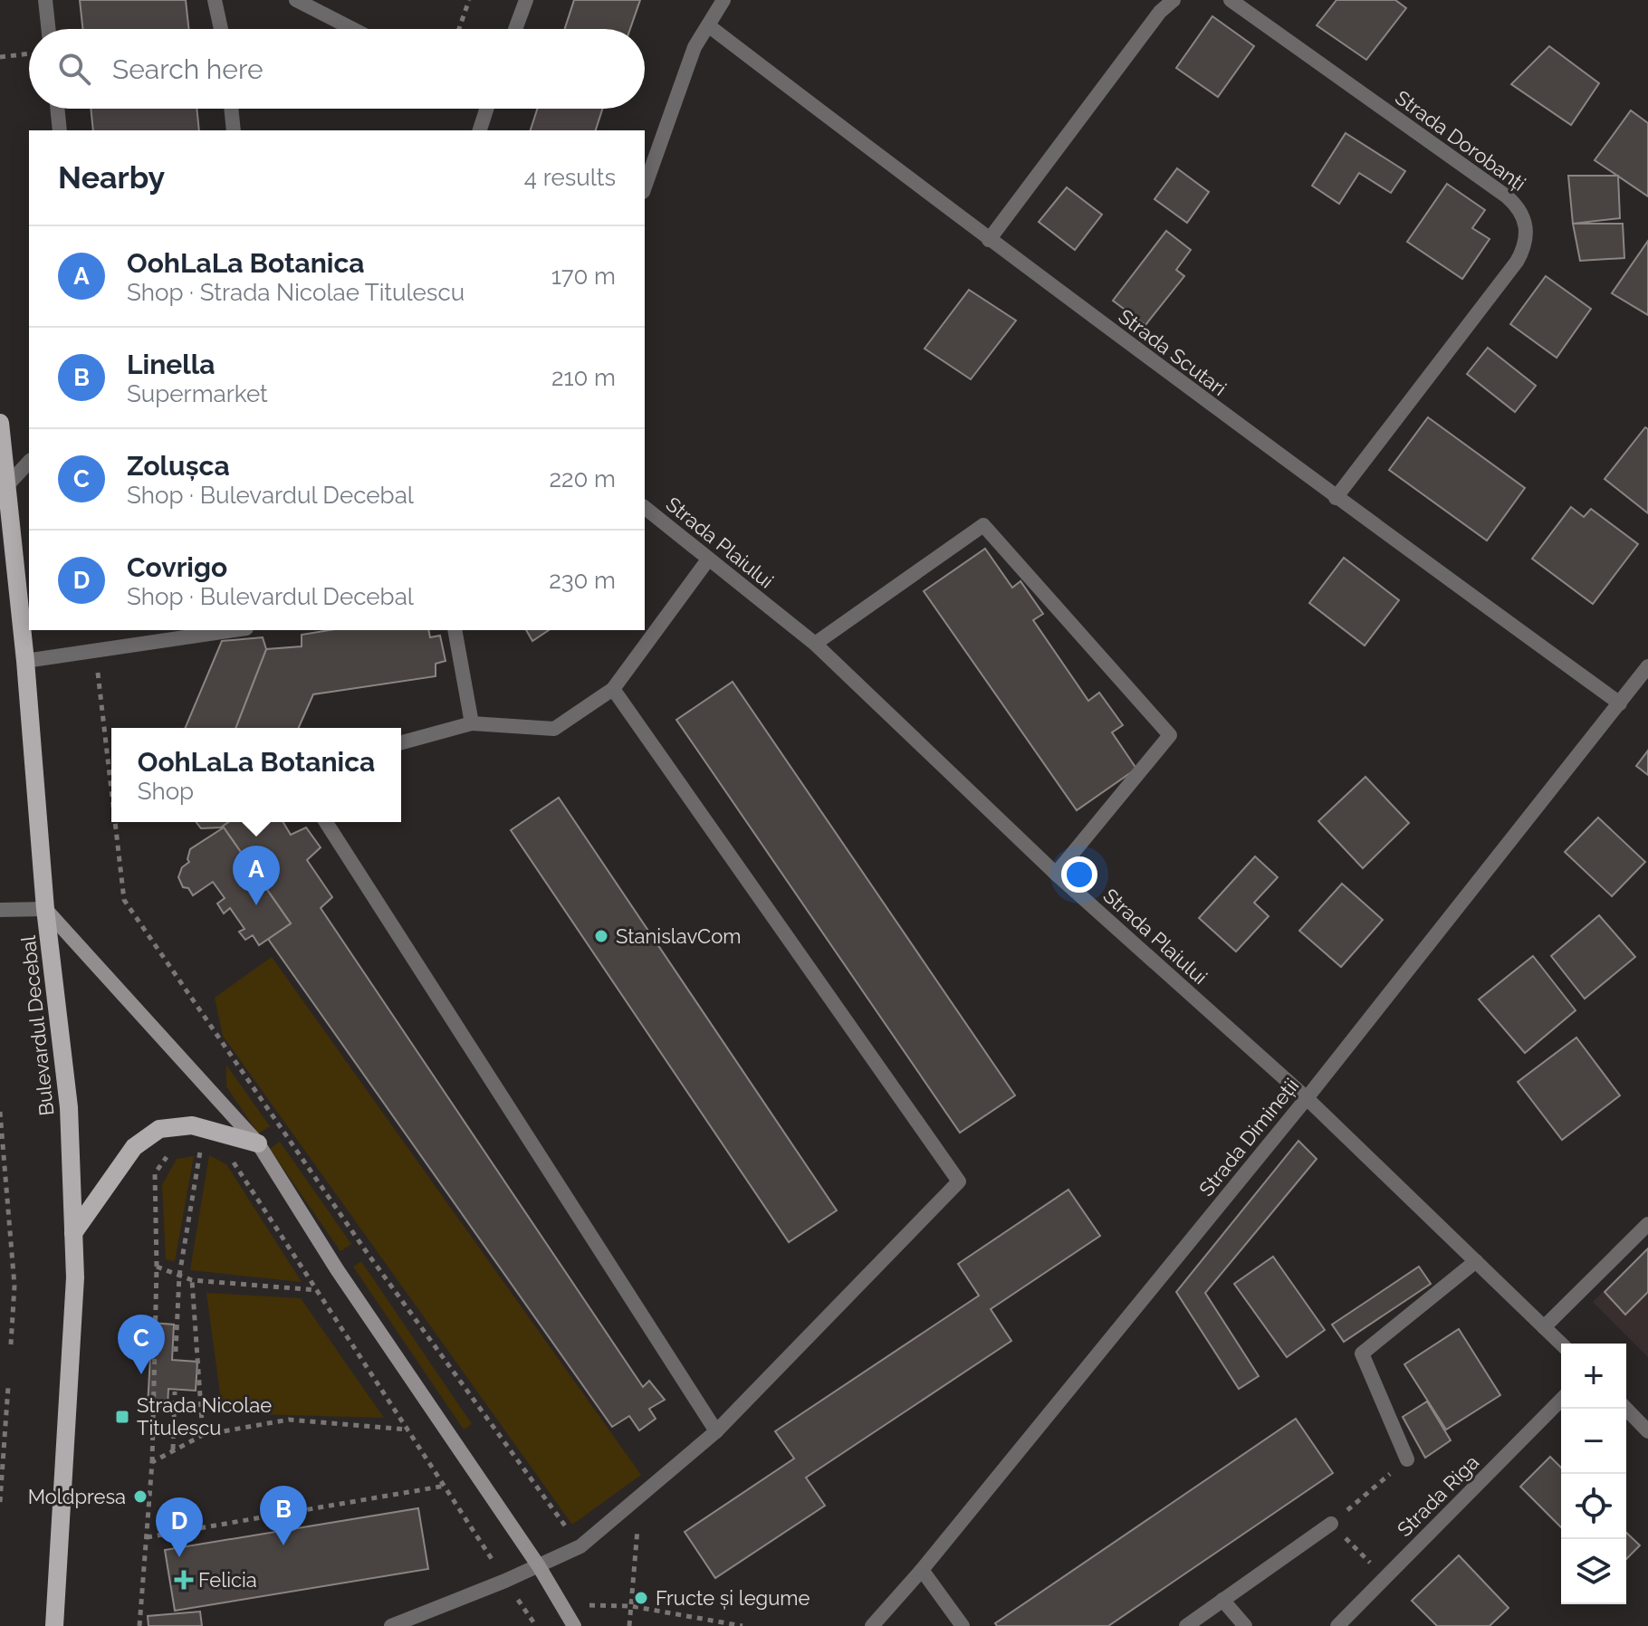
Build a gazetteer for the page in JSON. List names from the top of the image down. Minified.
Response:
{"streets":{"main road":["Bulevardul Decebal"],"street":["Strada Dorobanți","Strada Scutari","Strada Plaiului","Strada Dimineții","Strada Riga"]},"crossings":[["Strada Dorobanți","Strada Scutari"],["Strada Scutari","Strada Dimineții"],["Strada Plaiului","Strada Dimineții"]],"places":{"other":["StanislavCom","Moldpresa","Fructe și legume"],"transit":["Strada Nicolae Titulescu"],"health":["Felicia"]},"page":{"search":"Search here","heading":["Nearby","4 results"],"list":[{"mark":"A","name":"OohLaLa Botanica","note":"Shop · Strada Nicolae Titulescu","value":"170 m"},{"mark":"B","name":"Linella","note":"Supermarket","value":"210 m"},{"mark":"C","name":"Zolușca","note":"Shop · Bulevardul Decebal","value":"220 m"},{"mark":"D","name":"Covrigo","note":"Shop · Bulevardul Decebal","value":"230 m"}],"popup":["OohLaLa Botanica","Shop"],"pins":["A","C","B","D"],"map_buttons":["+","−"]}}
